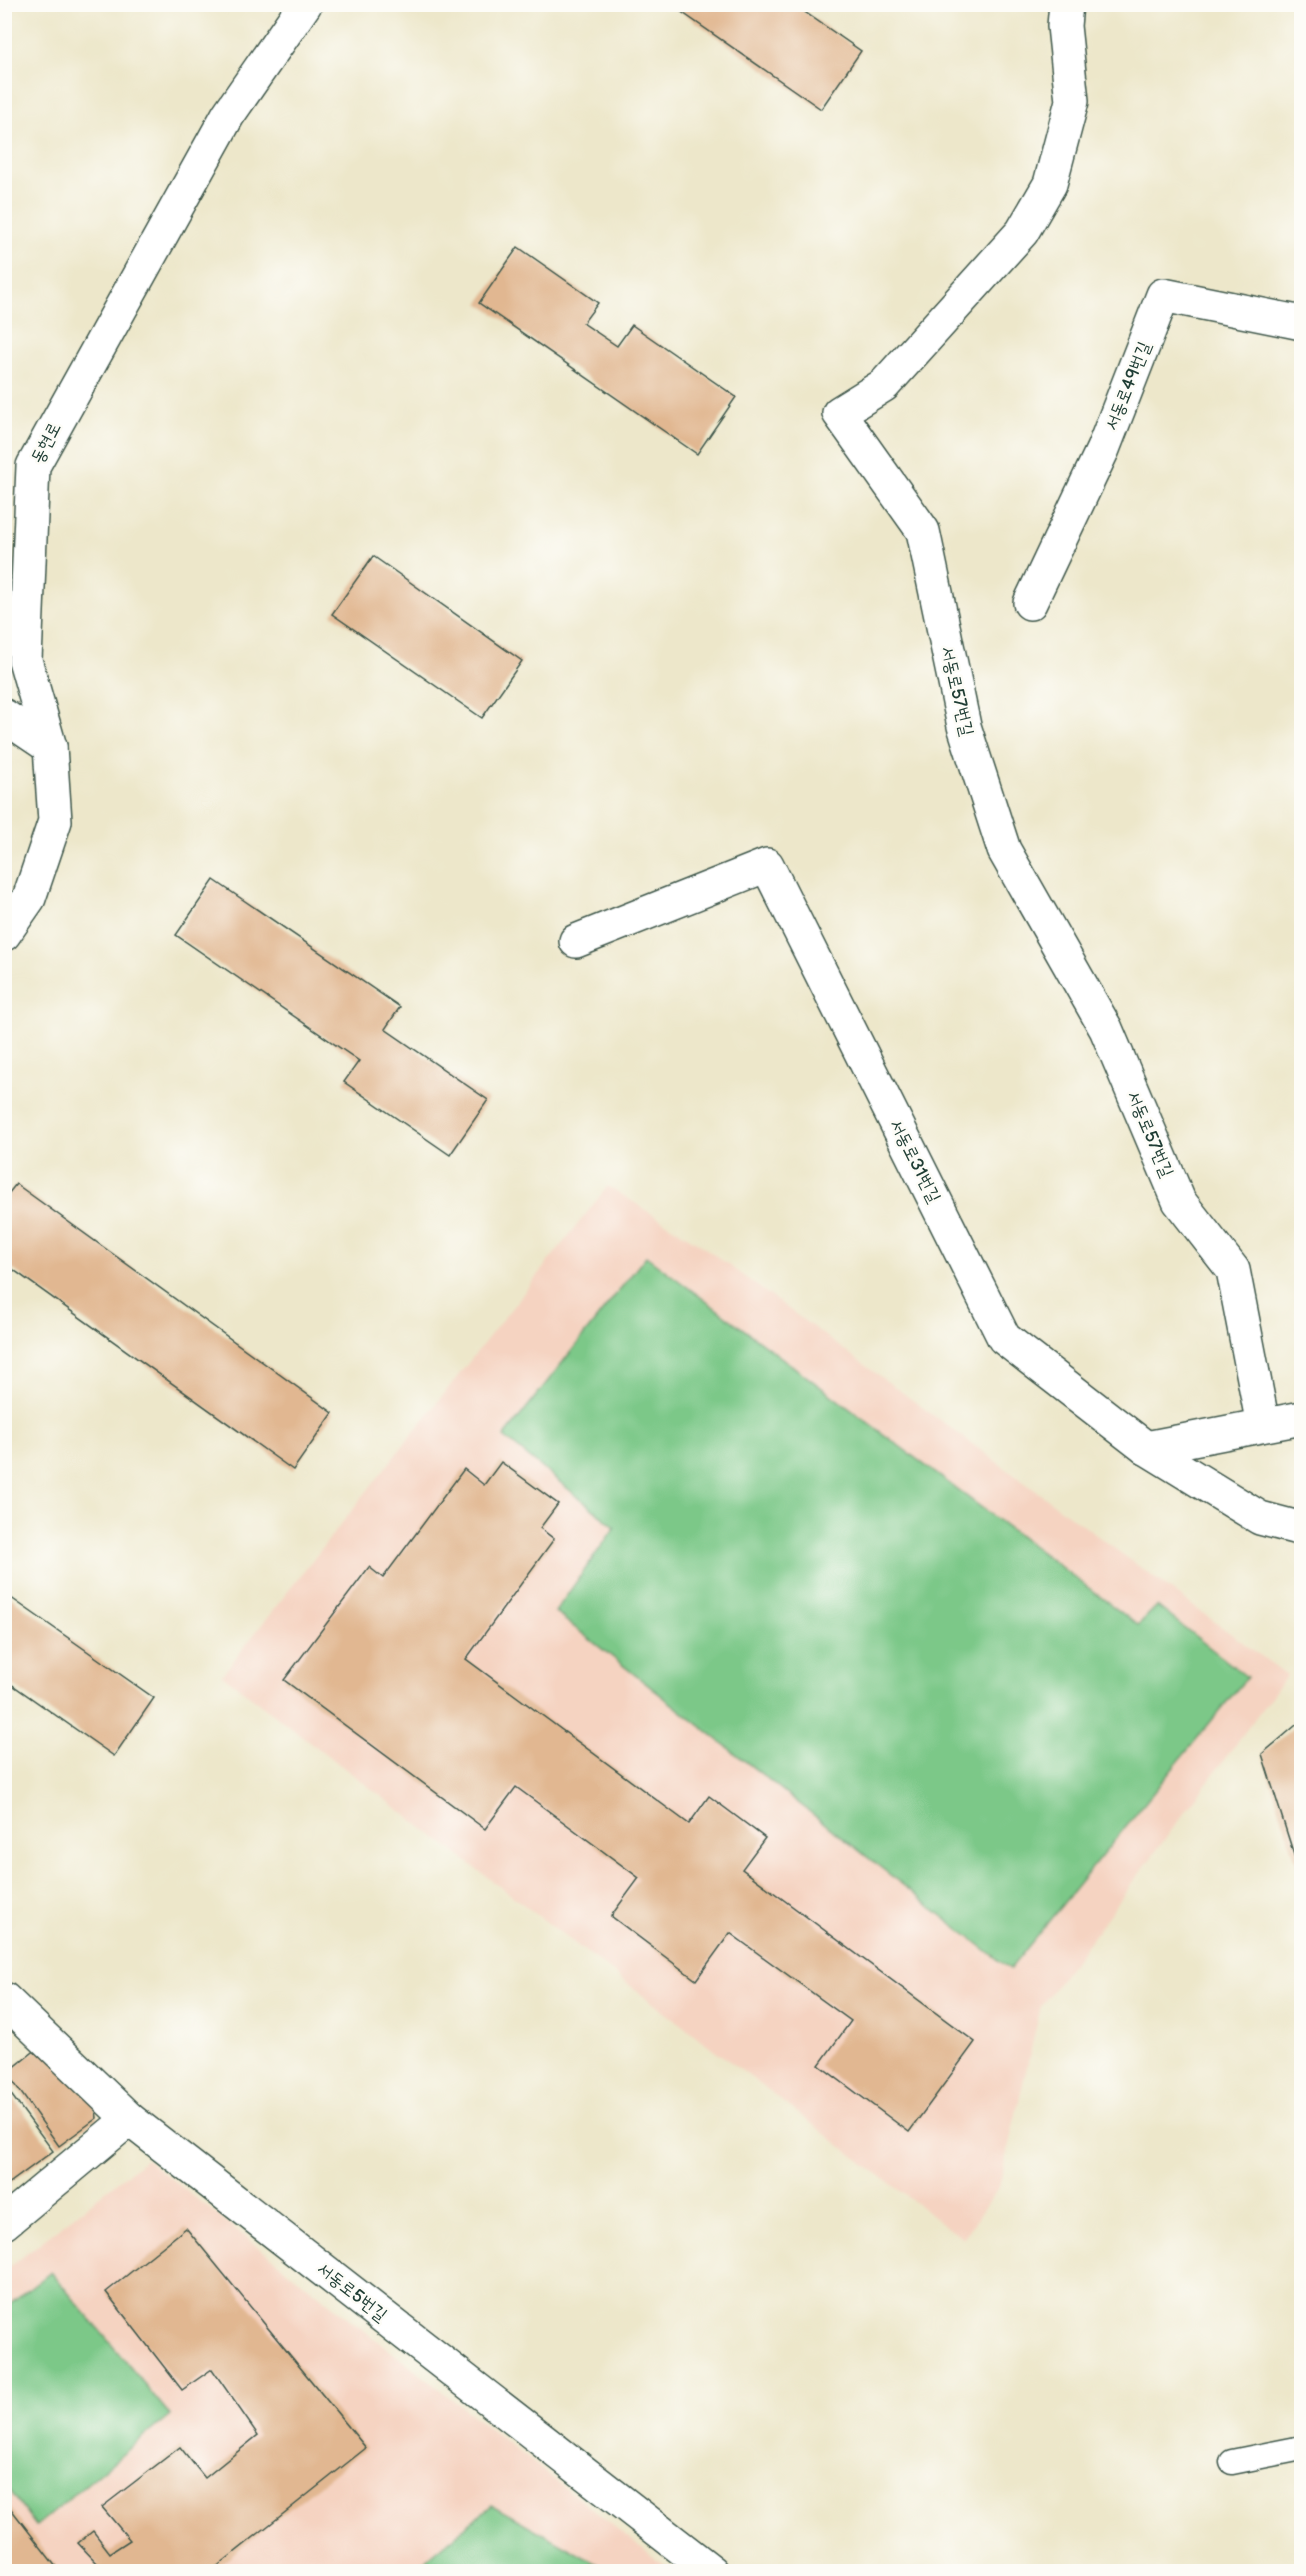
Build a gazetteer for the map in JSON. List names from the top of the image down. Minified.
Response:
{"streets":{"street":["서동로49번길","동현로","서동로57번길","서동로31번길","서동로5번길"]}}
